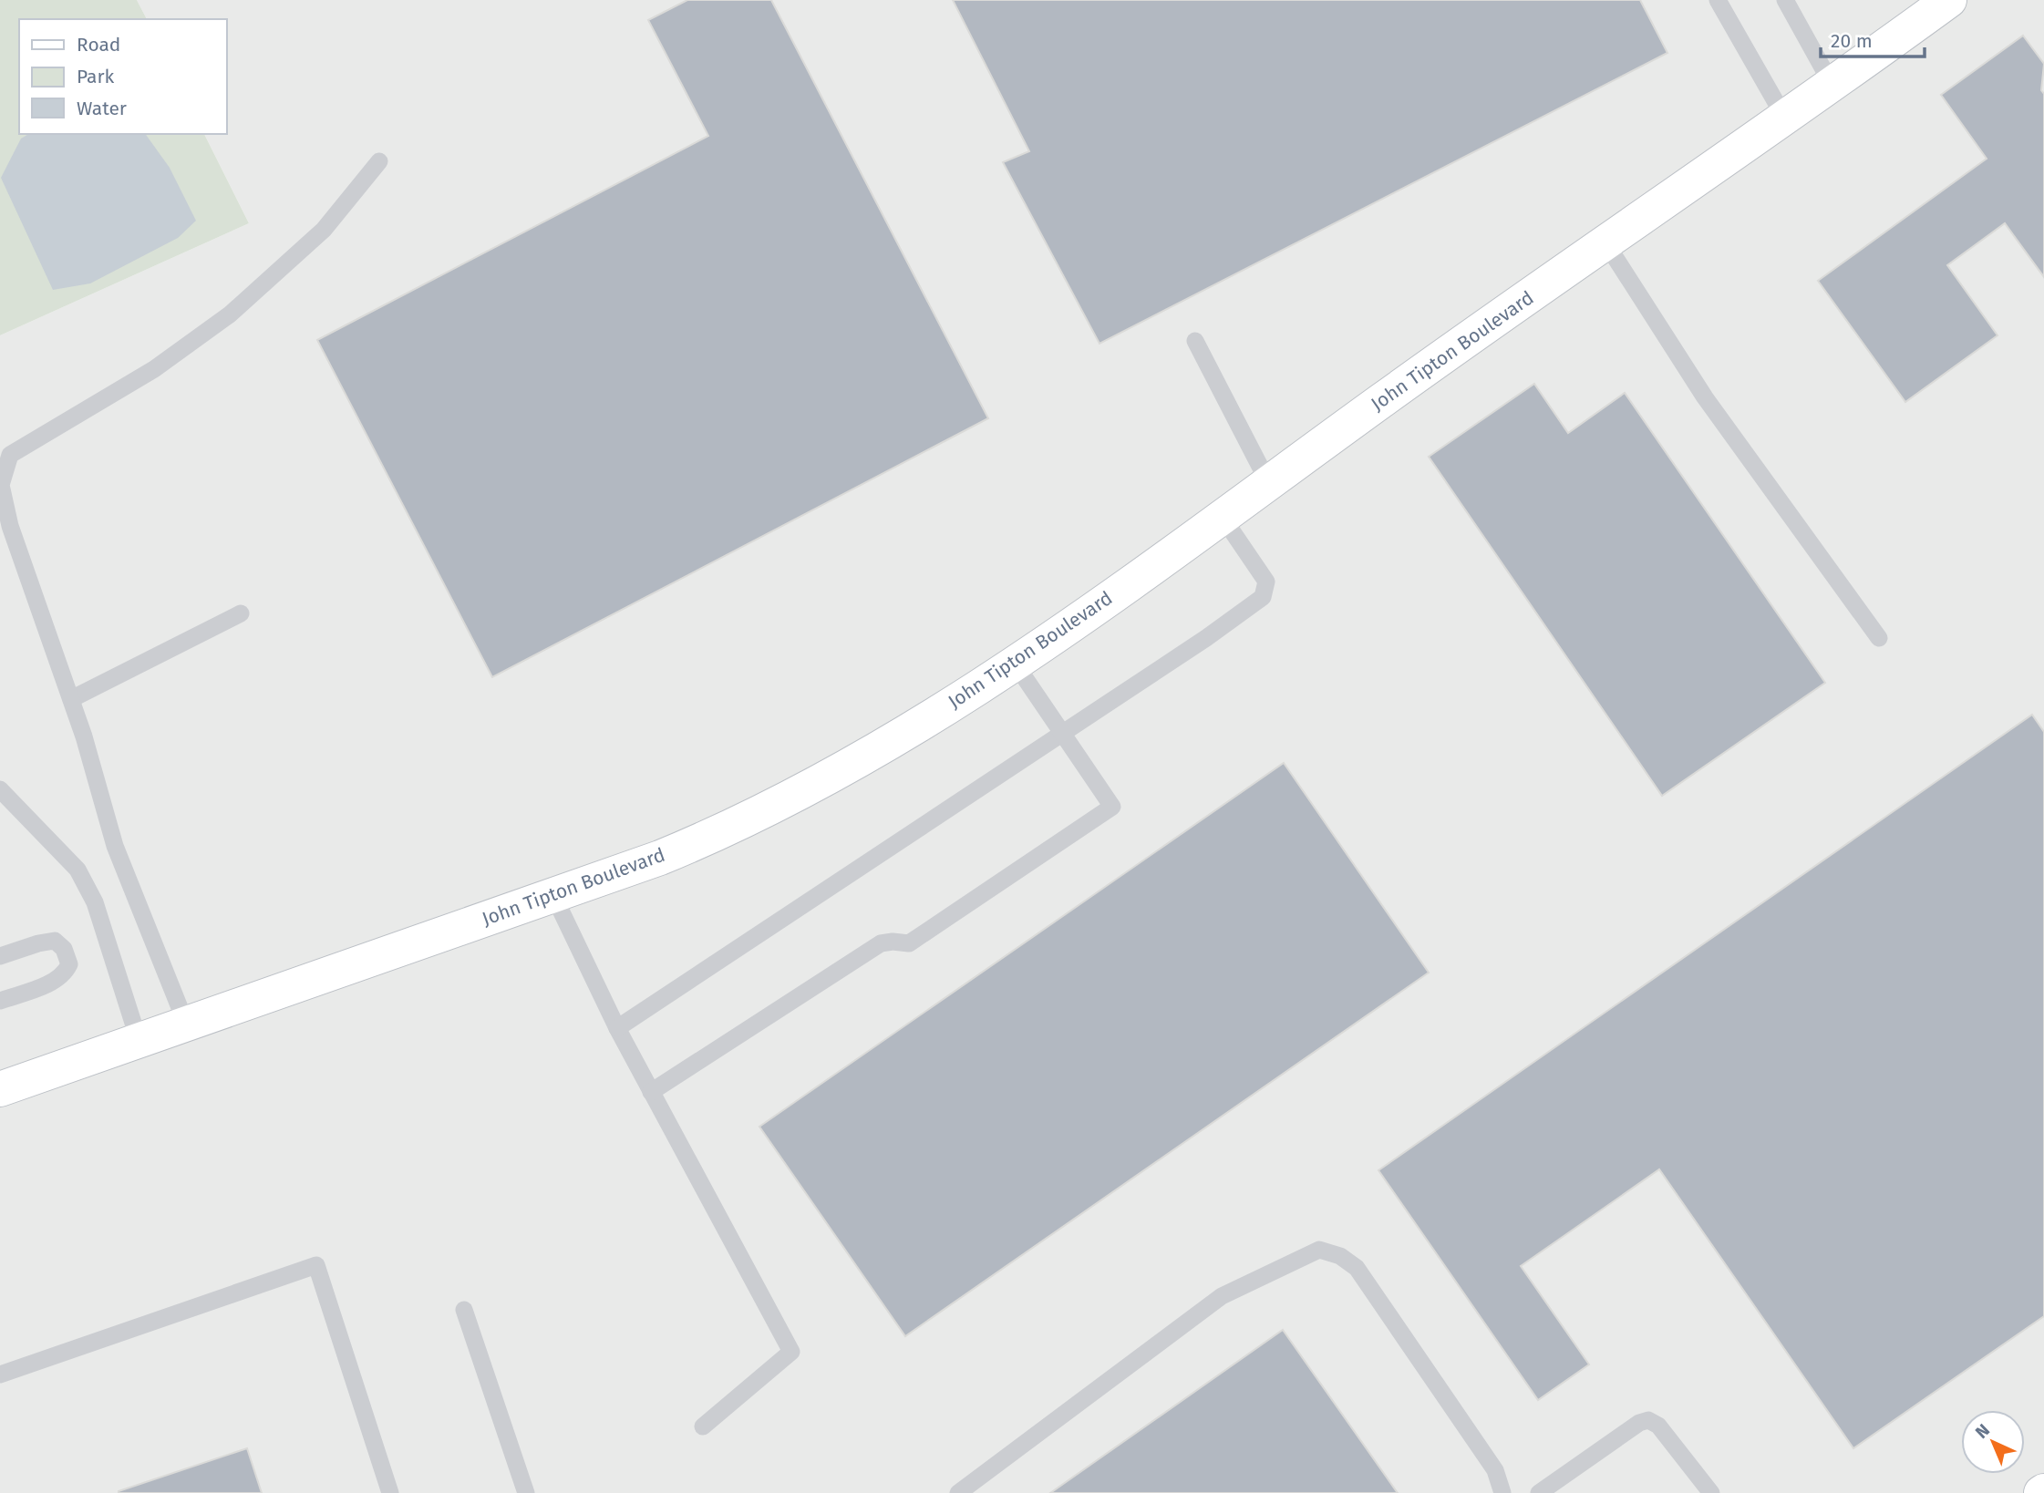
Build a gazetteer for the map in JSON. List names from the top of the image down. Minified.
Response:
{"streets":{"street":["John Tipton Boulevard"]},"legend":["Road","Park","Water"],"scale_bar":"20 m","north":"top left"}
